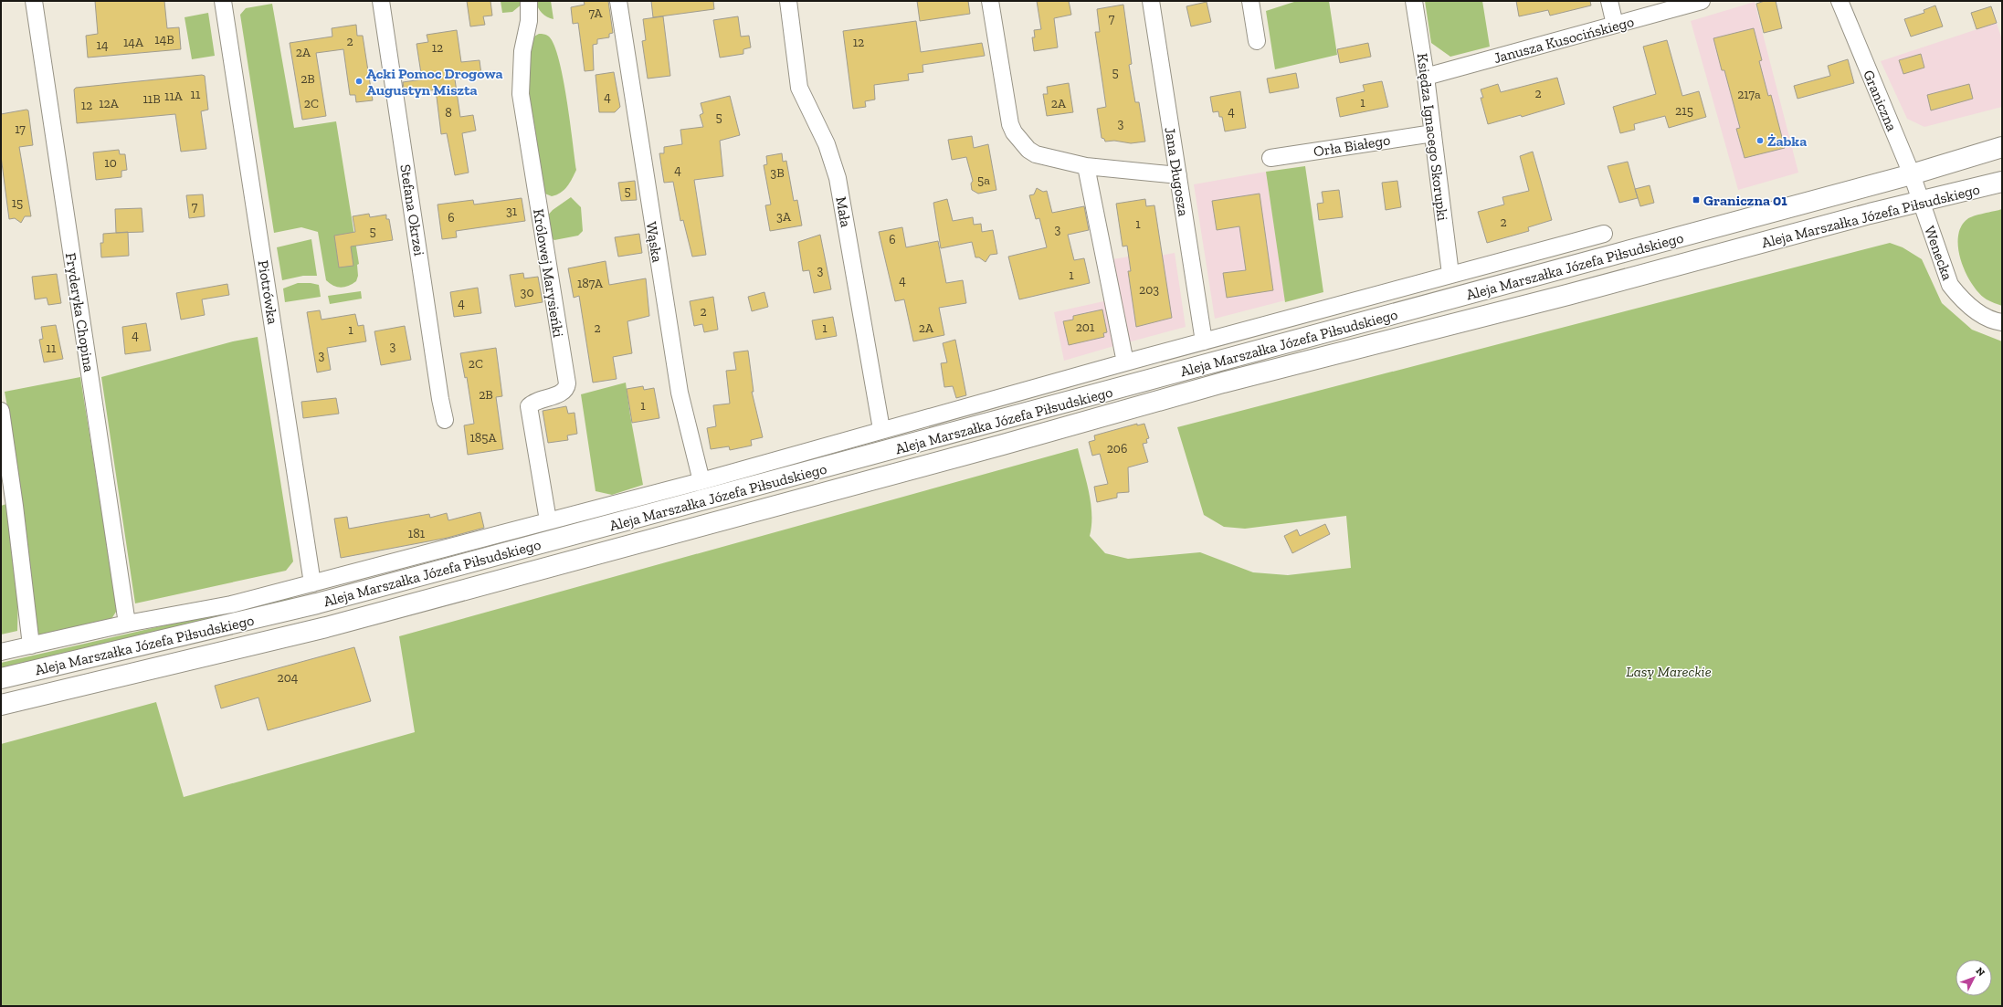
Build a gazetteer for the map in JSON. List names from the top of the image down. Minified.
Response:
{"streets":{"main road":["Aleja Marszałka Józefa Piłsudskiego"],"street":["Janusza Kusocińskiego","Graniczna","Księdza Ignacego Skorupki","Orła Białego","Jana Długosza","Stefana Okrzei","Mała","Wąska","Wenecka","Królowej Marysieńki","Piotrówka","Fryderyka Chopina"]},"crossings":[["Janusza Kusocińskiego","Księdza Ignacego Skorupki"],["Graniczna","Aleja Marszałka Józefa Piłsudskiego"],["Graniczna","Wenecka"],["Księdza Ignacego Skorupki","Orła Białego"],["Aleja Marszałka Józefa Piłsudskiego","Wenecka"]],"parks":["Lasy Mareckie"],"places":{"other":["Ącki Pomoc Drogowa Augustyn Miszta","Żabka"],"transit":["Graniczna 01"]},"house_numbers":["7A","7","14B","2","14A","12","14","12","2A","5","2B","2","11","217a","11A","4","11B","1","12A","2C","2A","12","215","4","8","5","3","17","10","4","3B","5a","5","15","7","31","3A","6","2","1","3","5","6","3","1","4","187A","203","30","4","2","201","2","1","2A","1","4","3","11","3","2C","2B","1","185A","206","181","204"],"north":"top right"}
